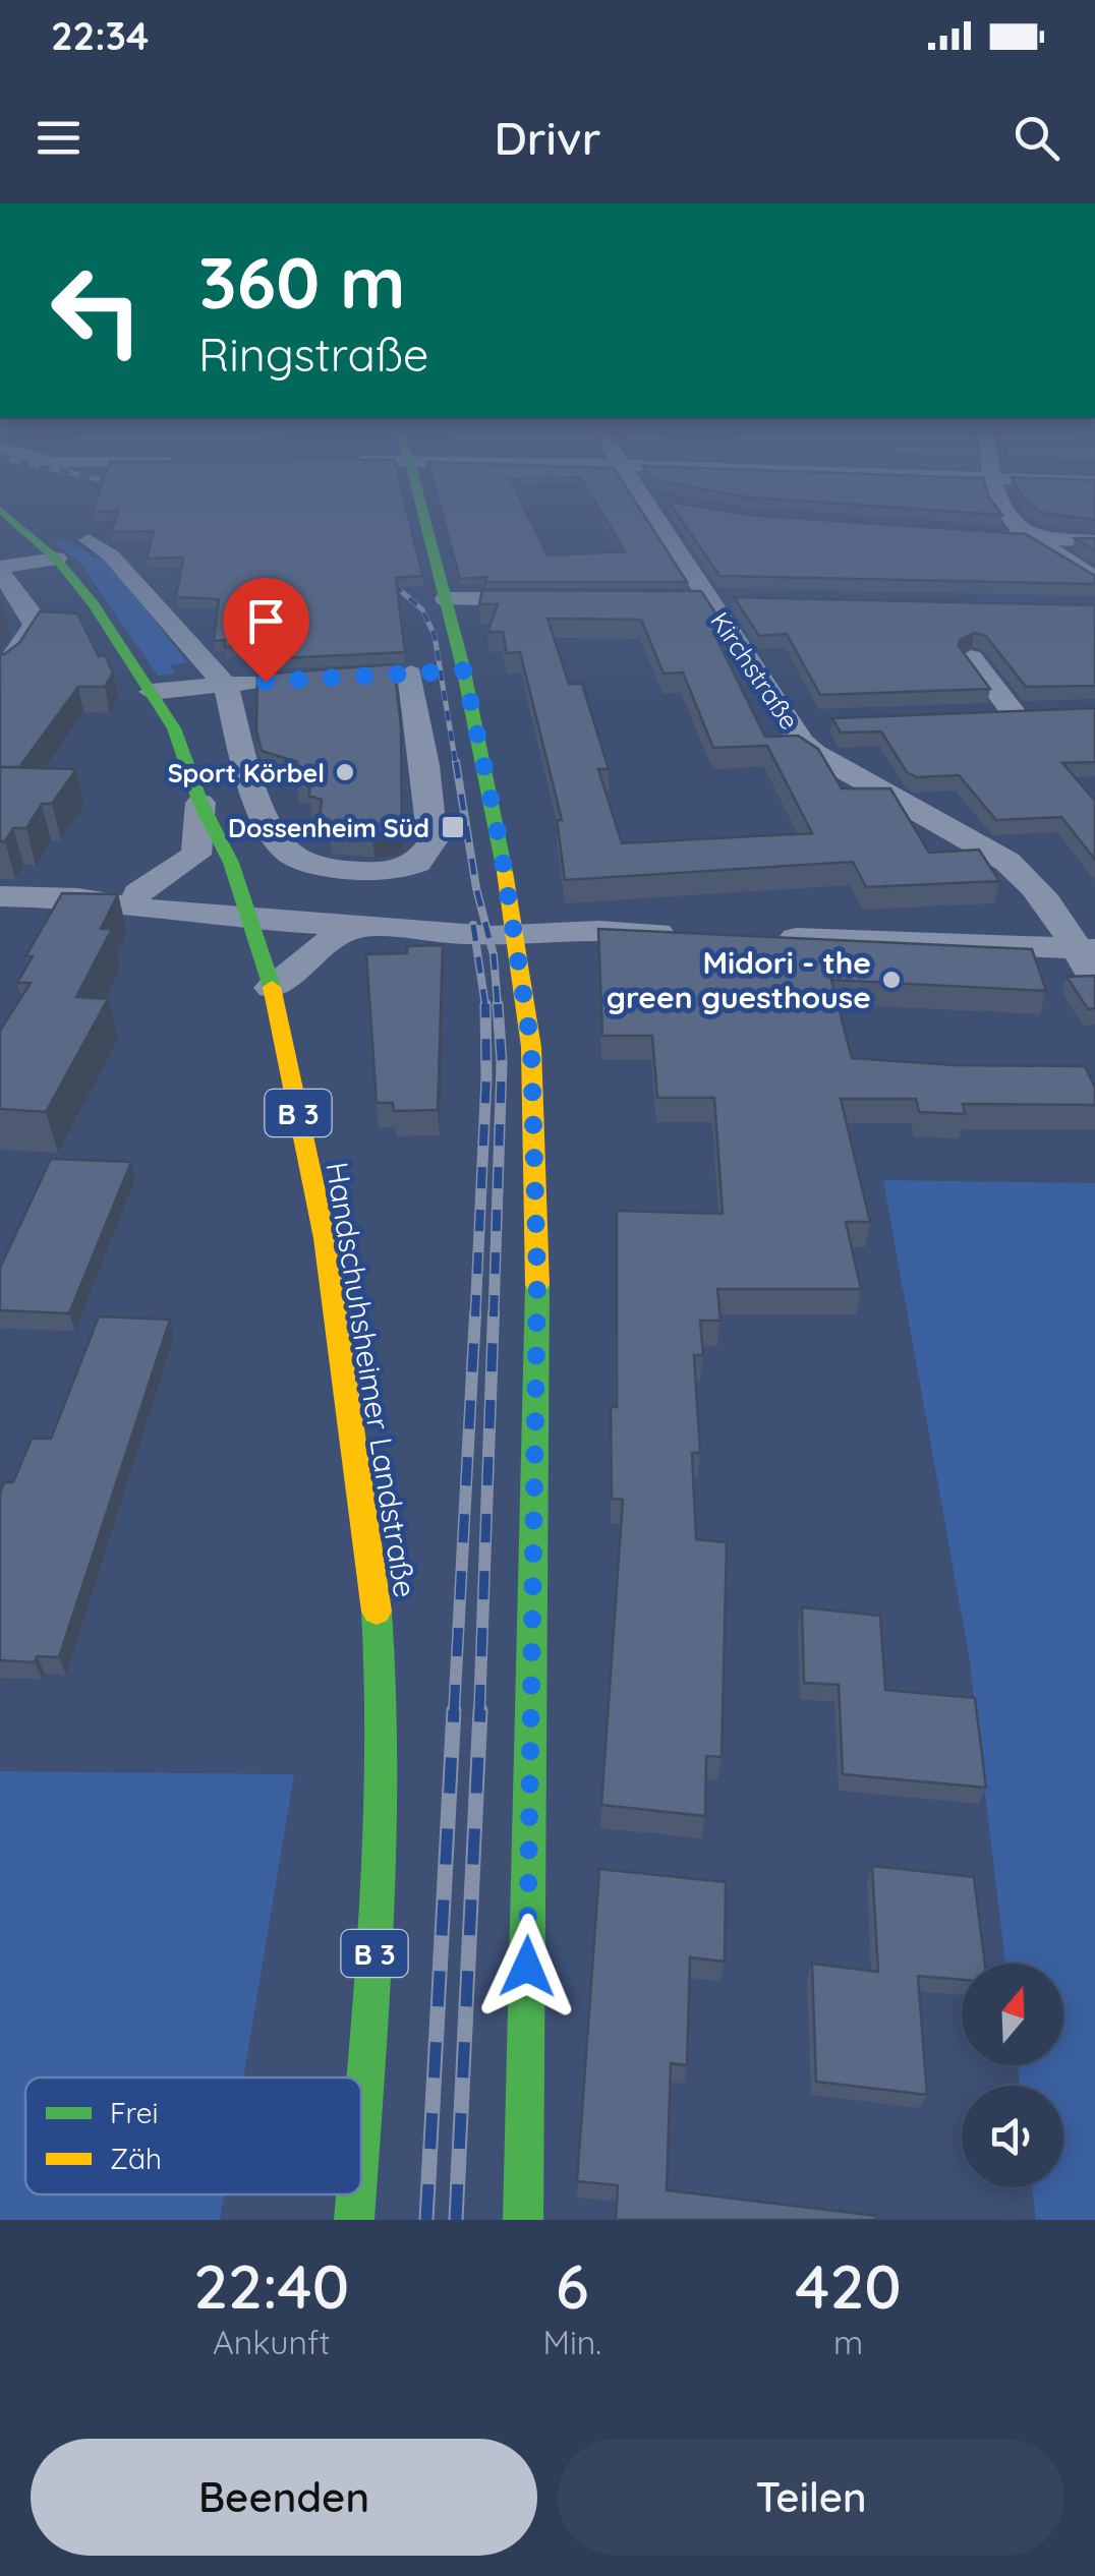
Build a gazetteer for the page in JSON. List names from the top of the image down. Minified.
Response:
{"streets":{"street":["Kirchstraße","B 3","Handschuhsheimer Landstraße"]},"places":{"other":["Sport Körbel","Midori - the green guesthouse"],"transit":["Dossenheim Süd"]},"legend":["Frei","Zäh"],"north":"top","page":{"status":"22:34","header":"Drivr","turn":["360 m","Ringstraße"],"eta":["22:40","Ankunft","6","Min.","420","m"],"buttons":["Beenden","Teilen"]}}
